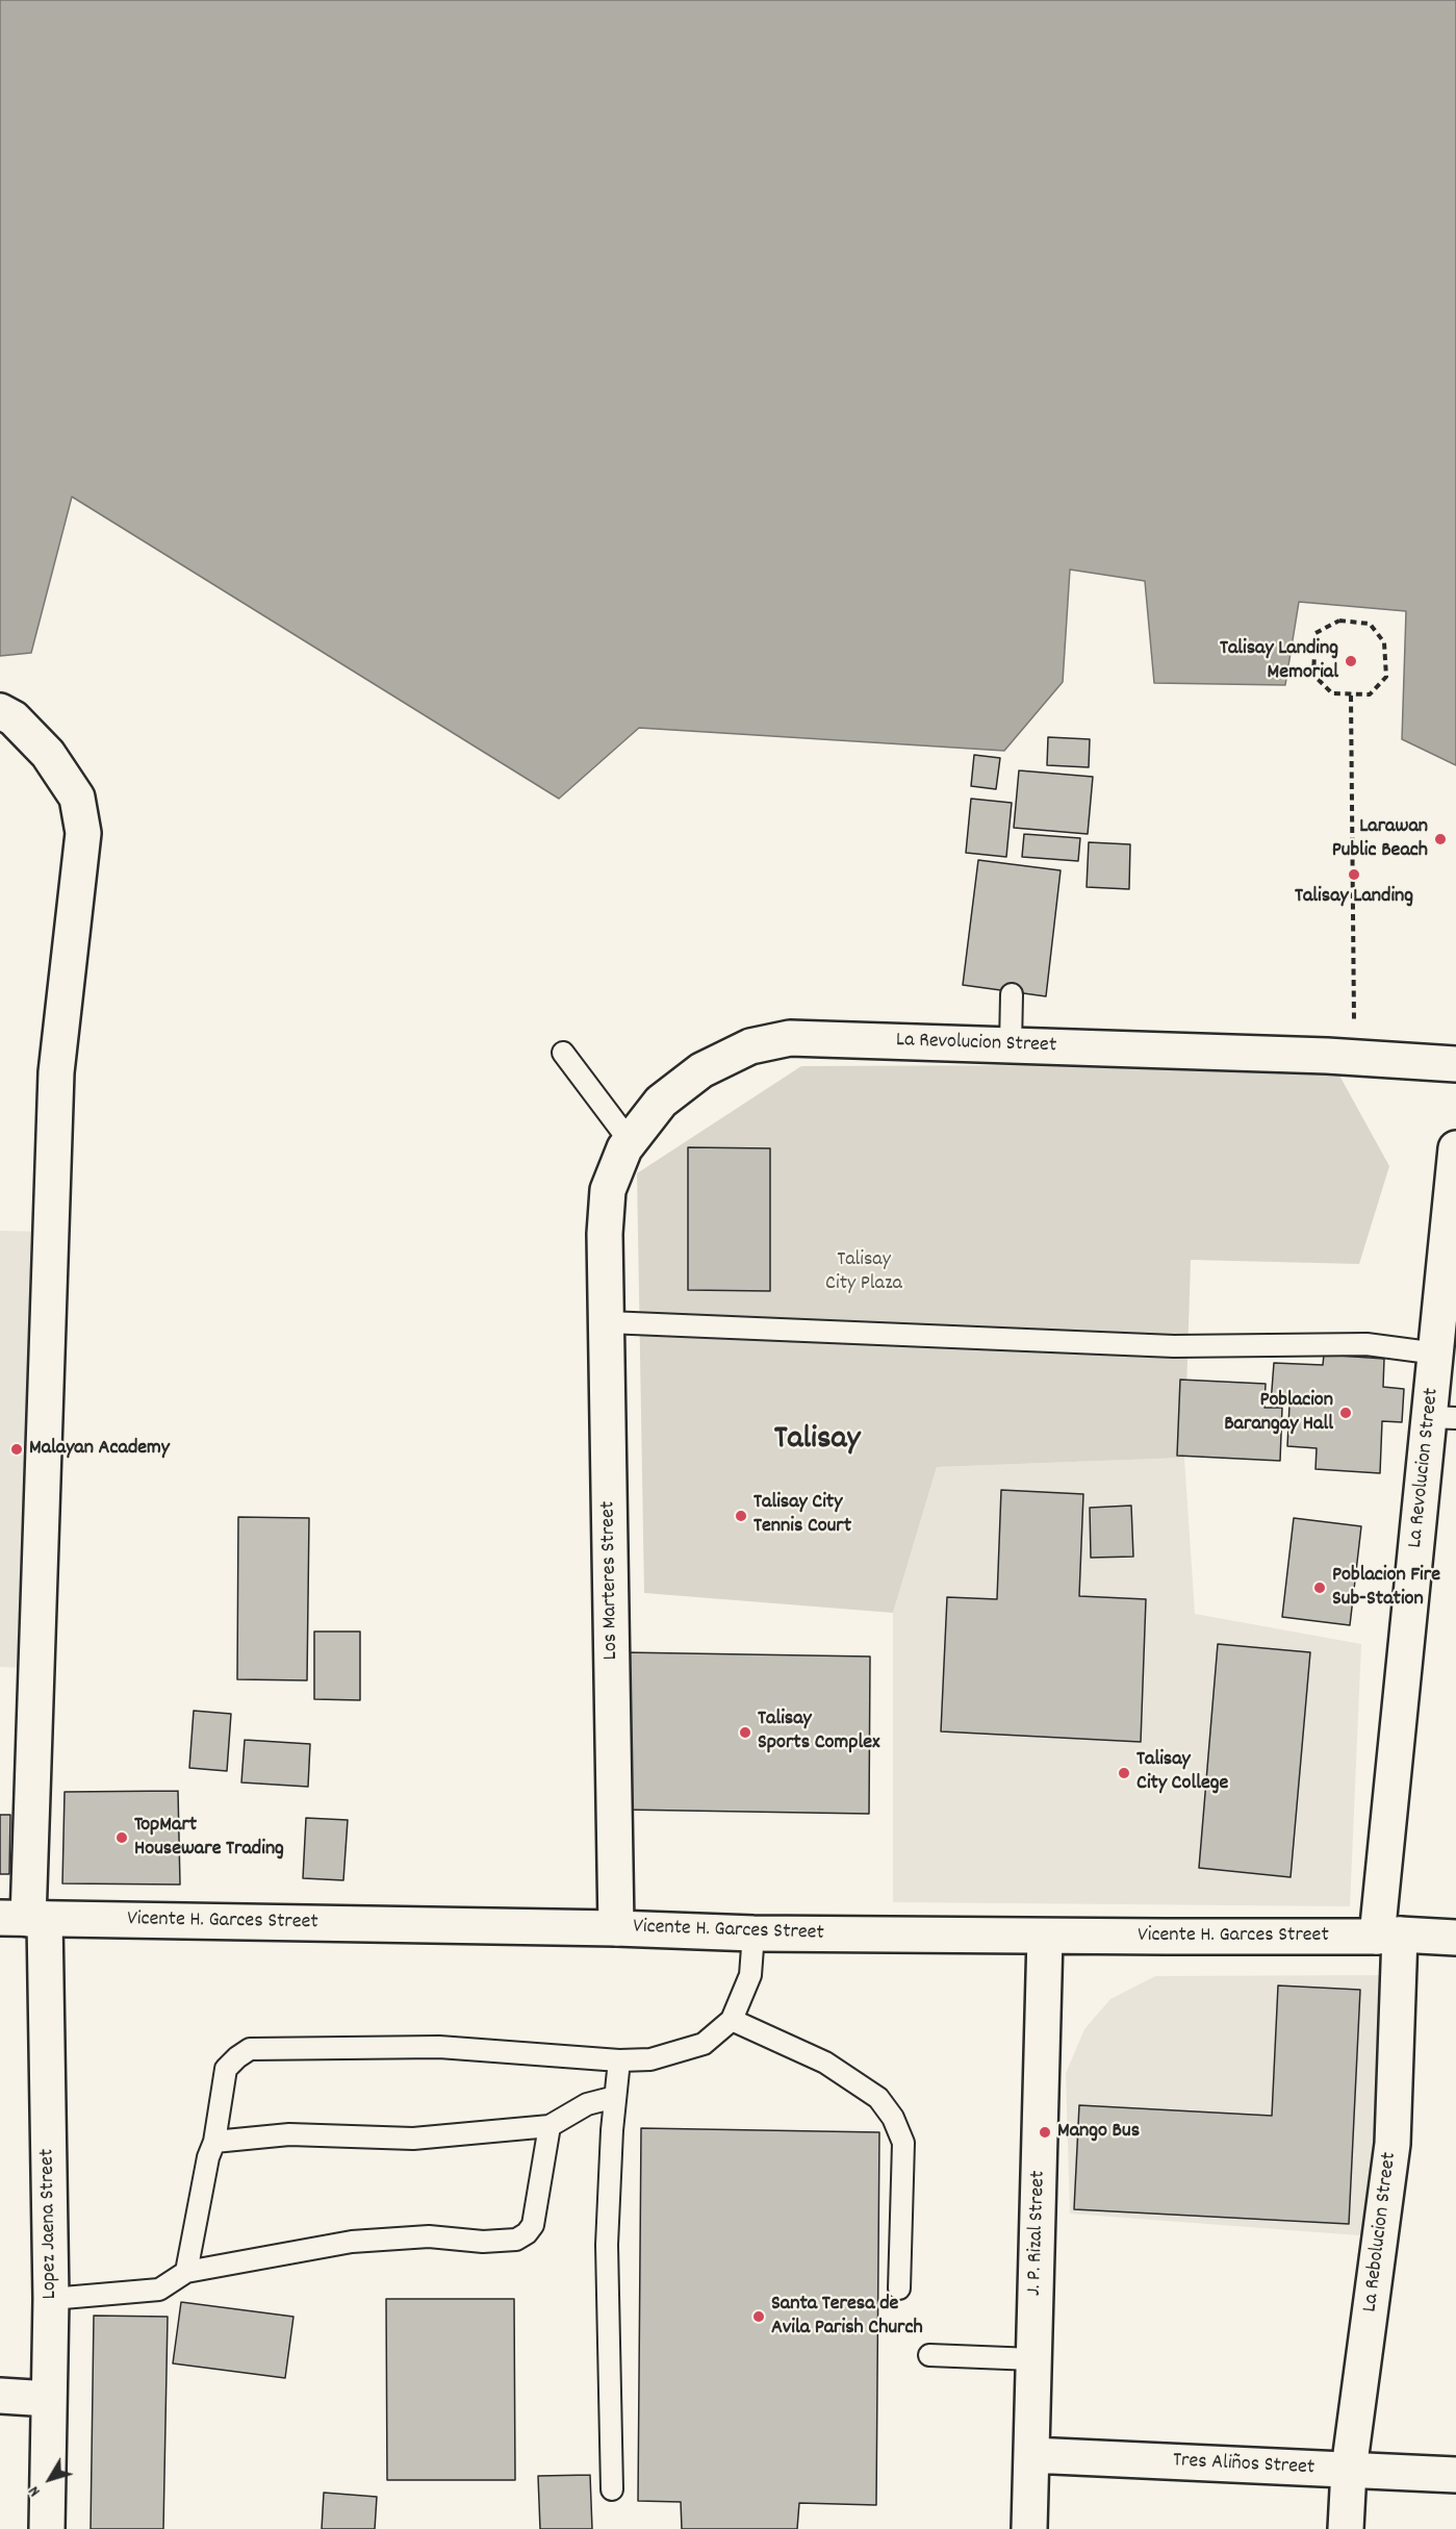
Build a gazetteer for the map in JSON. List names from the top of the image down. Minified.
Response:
{"streets":{"street":["La Revolucion Street","Los Marteres Street","Vicente H. Garces Street","Lopez Jaena Street","La Rebolucion Street","J. P. Rizal Street","Tres Aliños Street"]},"crossings":[["La Revolucion Street","Los Marteres Street"],["La Revolucion Street","Vicente H. Garces Street"],["La Revolucion Street","La Rebolucion Street"],["Los Marteres Street","Vicente H. Garces Street"],["Vicente H. Garces Street","Lopez Jaena Street"],["Vicente H. Garces Street","La Rebolucion Street"],["Vicente H. Garces Street","J. P. Rizal Street"],["La Rebolucion Street","Tres Aliños Street"],["J. P. Rizal Street","Tres Aliños Street"]],"districts":["Talisay"],"parks":["Talisay City Plaza"],"places":["Talisay Landing Memorial","Larawan Public Beach","Talisay Landing","Poblacion Barangay Hall","Malayan Academy","Talisay City Tennis Court","Poblacion Fire Sub-Station","Talisay Sports Complex","Talisay City College","TopMart Houseware Trading","Mango Bus","Santa Teresa de Avila Parish Church"],"north":"bottom left"}
